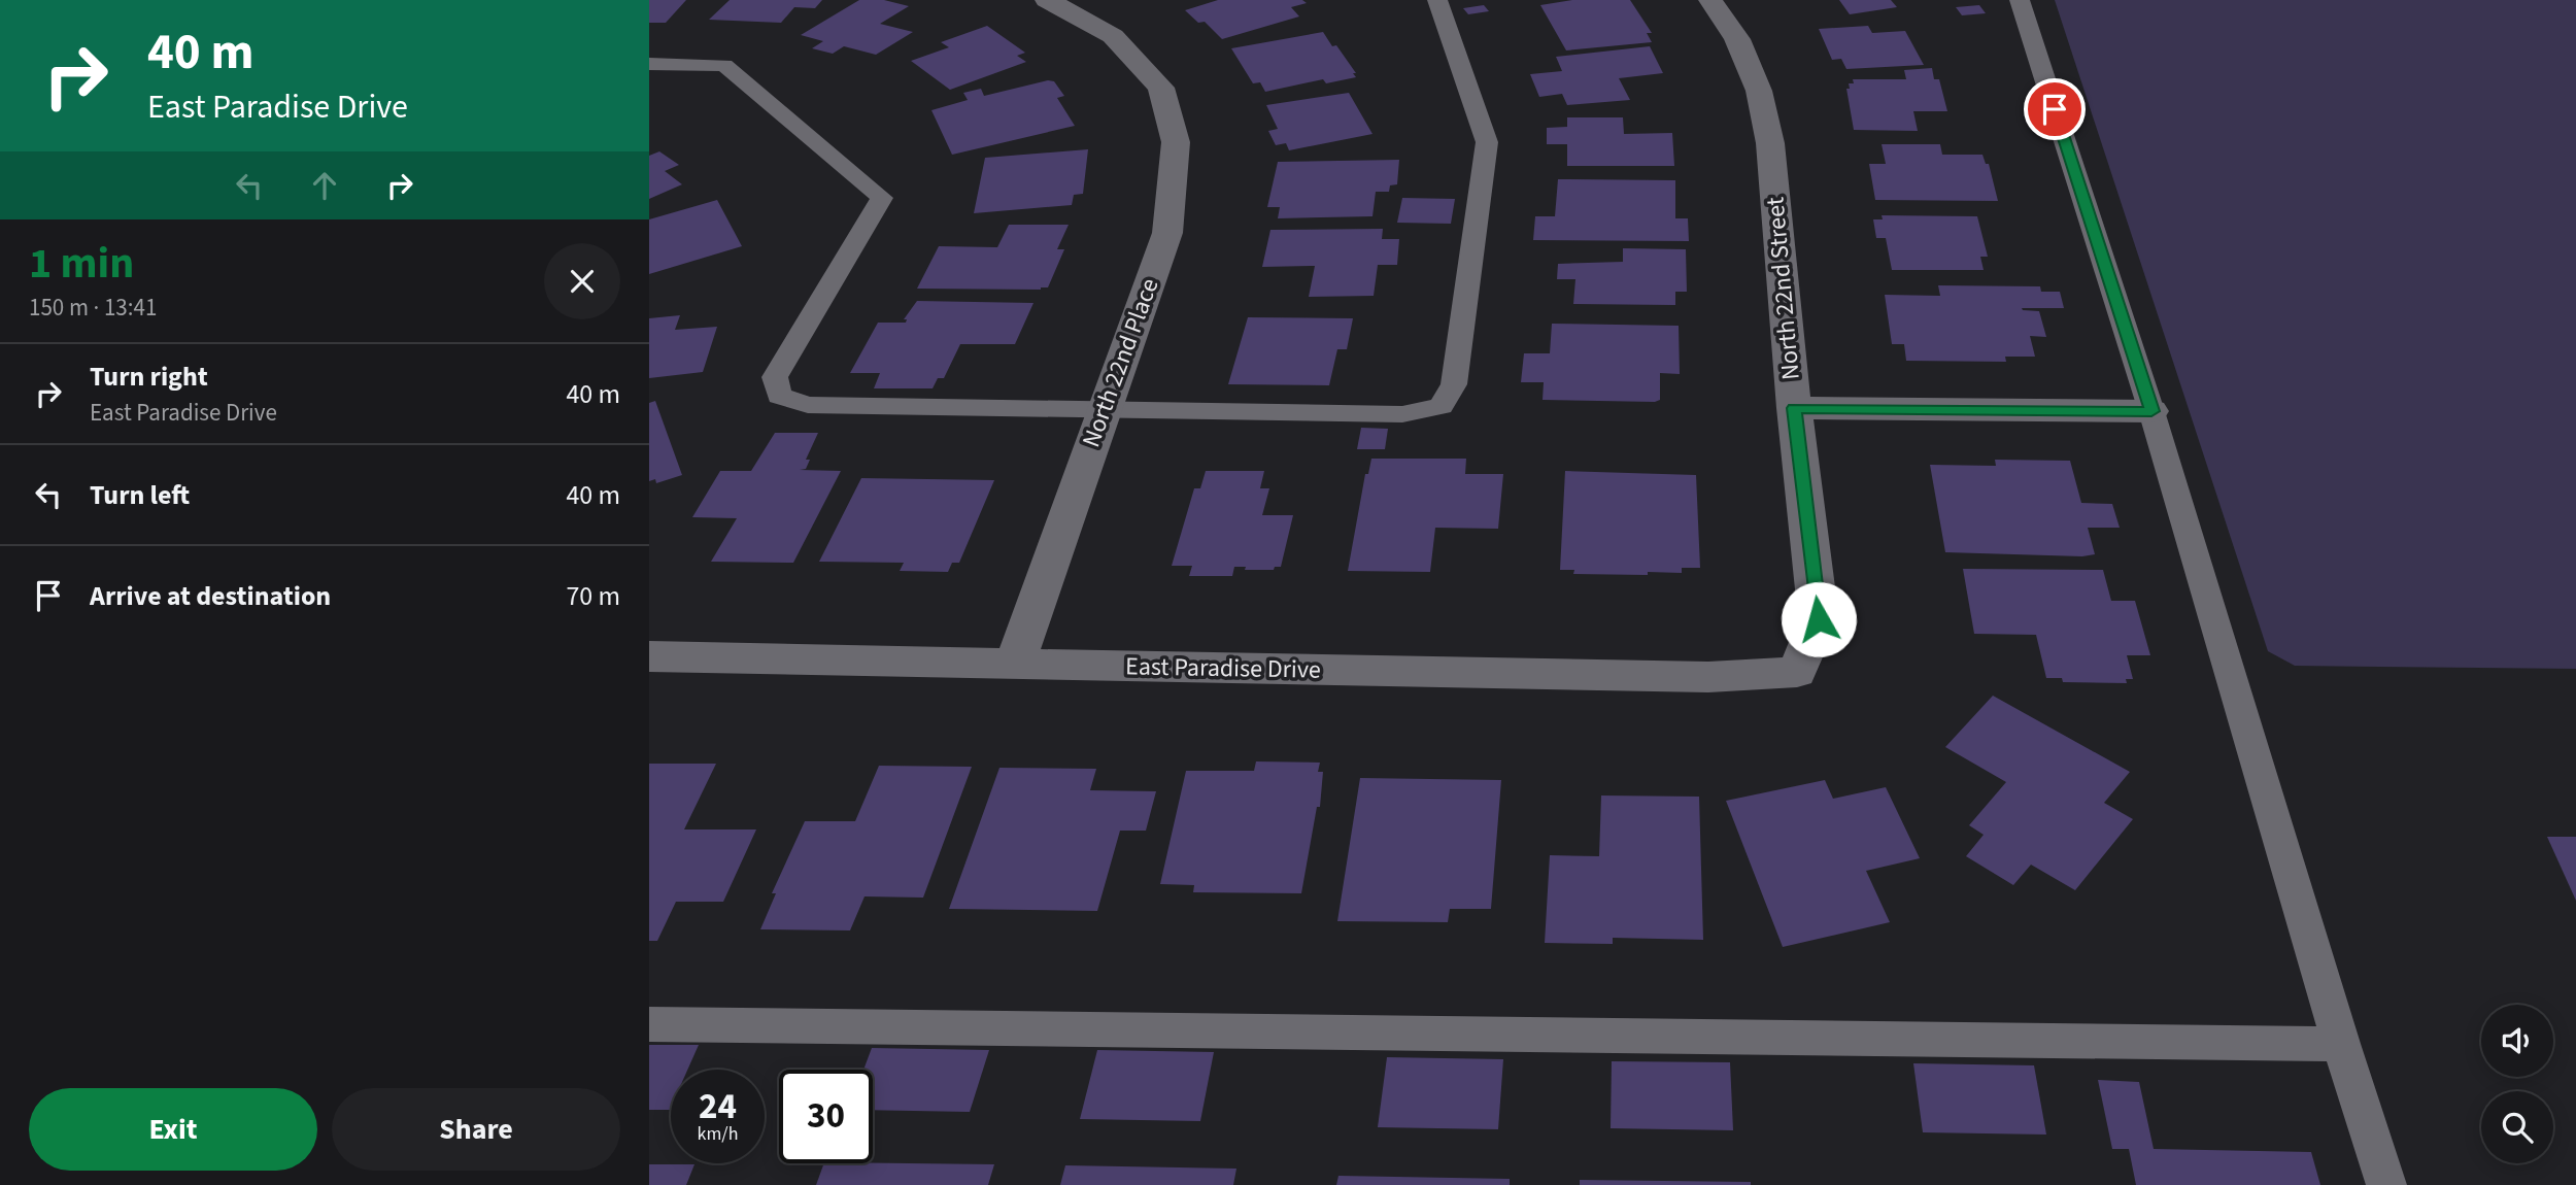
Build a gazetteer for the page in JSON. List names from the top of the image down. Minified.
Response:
{"streets":{"street":["North 22nd Street","North 22nd Place","East Paradise Drive"]},"crossings":[["North 22nd Street","East Paradise Drive"],["North 22nd Place","East Paradise Drive"]],"page":{"turn":["40 m","East Paradise Drive"],"heading":["1 min","150 m · 13:41"],"list":[{"name":"Turn right","note":"East Paradise Drive","value":"40 m"},{"name":"Turn left","value":"40 m"},{"name":"Arrive at destination","value":"70 m"}],"speed":"24 km/h","limit":"30","buttons":["Exit","Share"]}}
